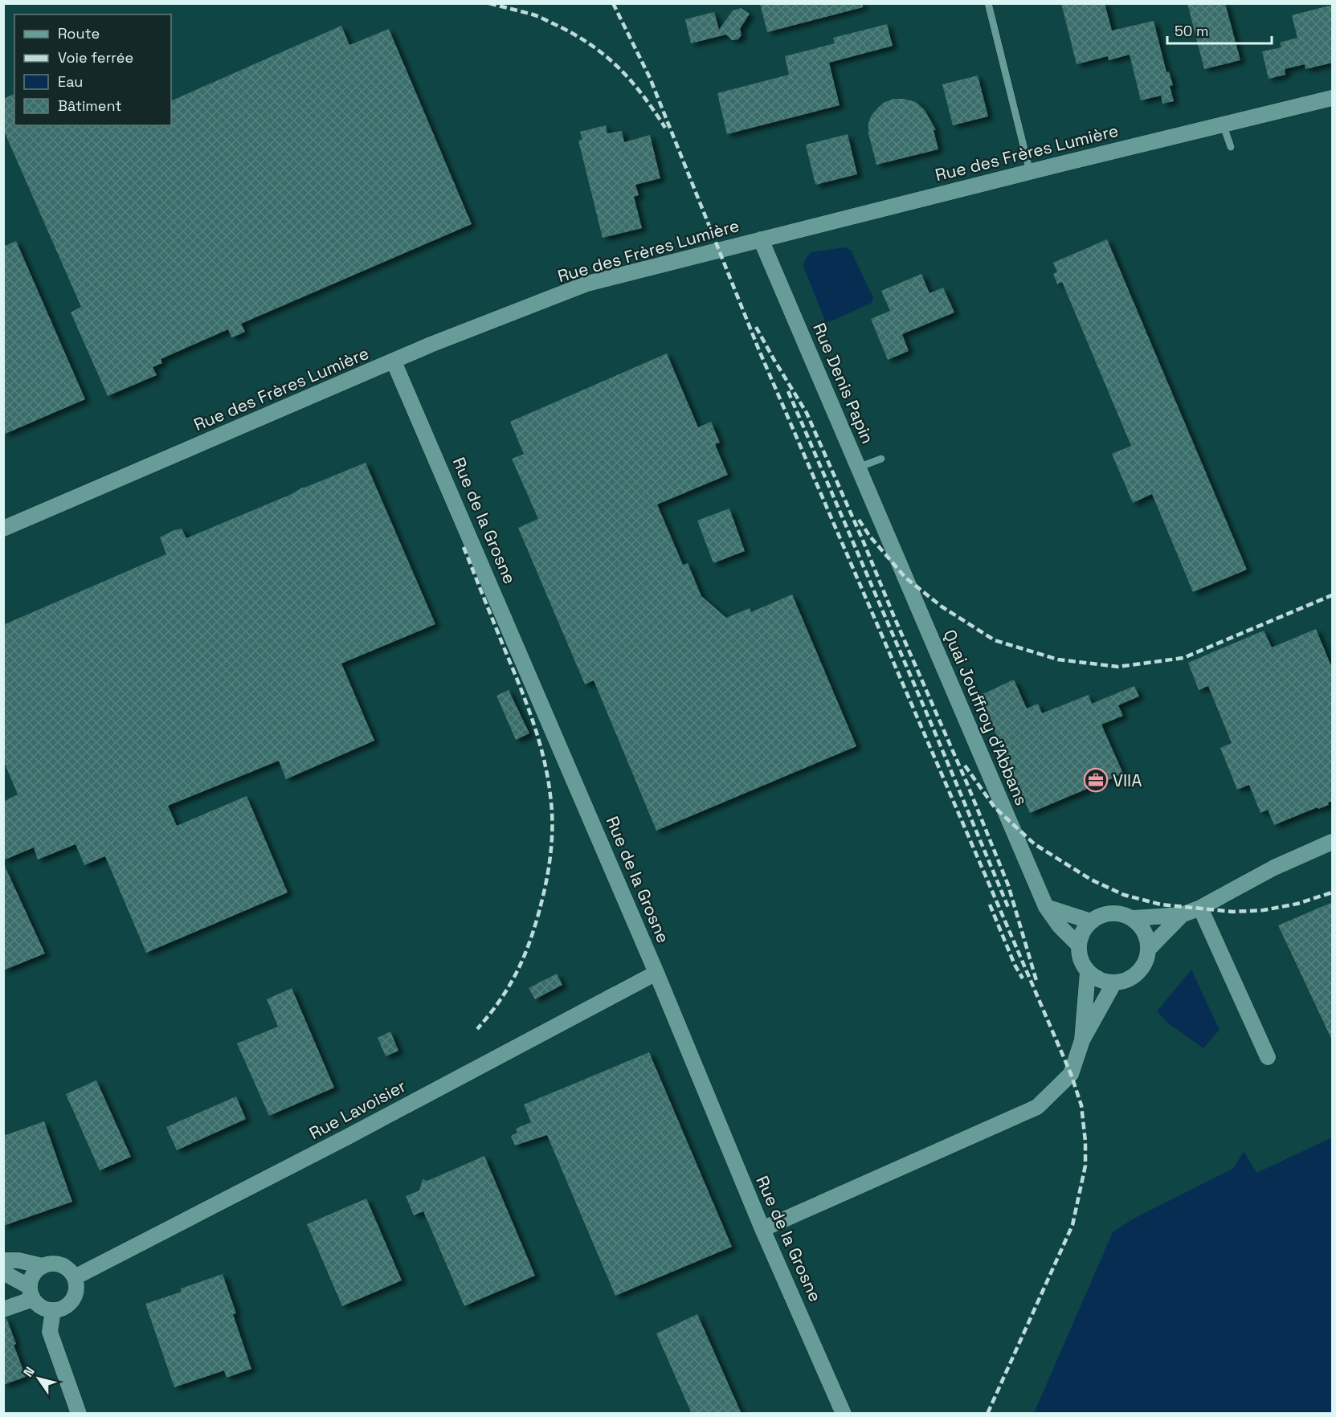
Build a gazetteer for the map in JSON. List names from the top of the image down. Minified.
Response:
{"streets":{"street":["Rue des Frères Lumière","Rue Denis Papin","Rue de la Grosne","Quai Jouffroy d'Abbans","Rue Lavoisier"]},"crossings":[["Rue des Frères Lumière","Rue Denis Papin"],["Rue des Frères Lumière","Rue de la Grosne"],["Rue Denis Papin","Quai Jouffroy d'Abbans"],["Rue de la Grosne","Rue Lavoisier"]],"places":{"office":["VIIA"]},"legend":["Route","Voie ferrée","Eau","Bâtiment"],"scale_bar":"50 m","north":"top left"}
